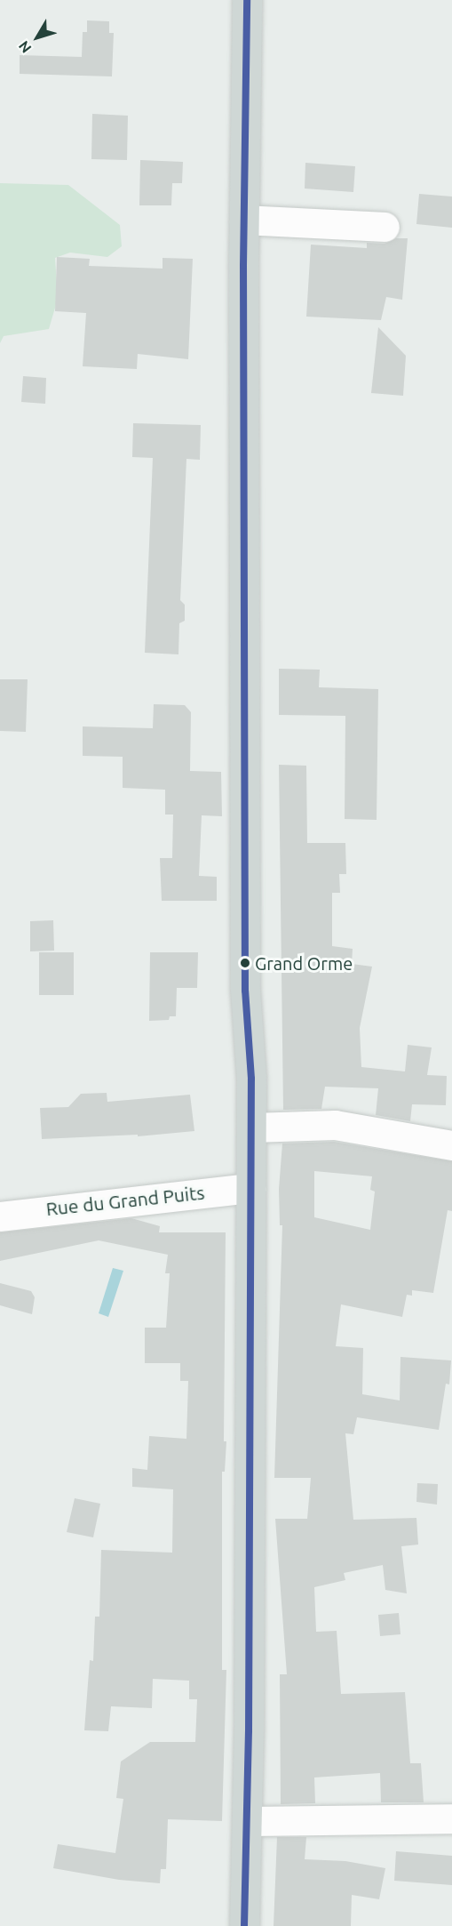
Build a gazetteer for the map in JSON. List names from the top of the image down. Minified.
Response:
{"streets":{"street":["Rue du Grand Puits"]},"places":["Grand Orme"],"north":"bottom left"}
